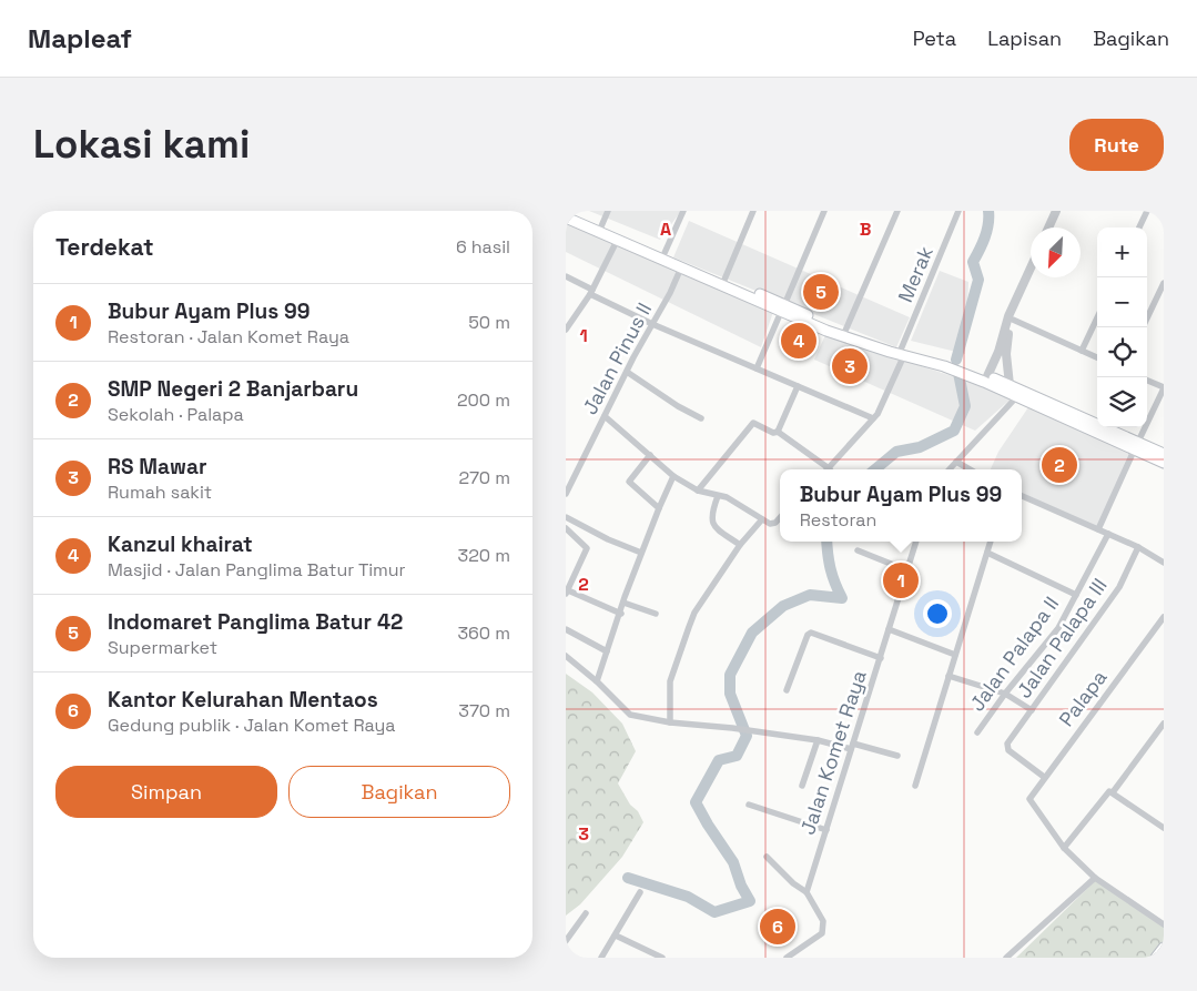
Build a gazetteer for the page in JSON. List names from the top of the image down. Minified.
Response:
{"streets":{"street":["Merak","Jalan Pinus II","Jalan Palapa III","Jalan Palapa II","Palapa","Jalan Komet Raya"]},"crossings":[["Jalan Palapa III","Palapa"]],"north":"bottom left","page":{"header":"Mapleaf","nav":["Peta","Lapisan","Bagikan"],"buttons":["Rute",["Simpan","Bagikan"]],"title":"Lokasi kami","heading":["Terdekat","6 hasil"],"map_buttons":["+","−"],"pins":["5","4","3","2","1","6"],"list":[{"mark":"1","name":"Bubur Ayam Plus 99","note":"Restoran · Jalan Komet Raya","value":"50 m"},{"mark":"2","name":"SMP Negeri 2 Banjarbaru","note":"Sekolah · Palapa","value":"200 m"},{"mark":"3","name":"RS Mawar","note":"Rumah sakit","value":"270 m"},{"mark":"4","name":"Kanzul khairat","note":"Masjid · Jalan Panglima Batur Timur","value":"320 m"},{"mark":"5","name":"Indomaret Panglima Batur 42","note":"Supermarket","value":"360 m"},{"mark":"6","name":"Kantor Kelurahan Mentaos","note":"Gedung publik · Jalan Komet Raya","value":"370 m"}],"popup":["Bubur Ayam Plus 99","Restoran"]},"grid":{"columns":["A","B"],"rows":["1","2","3"]}}
